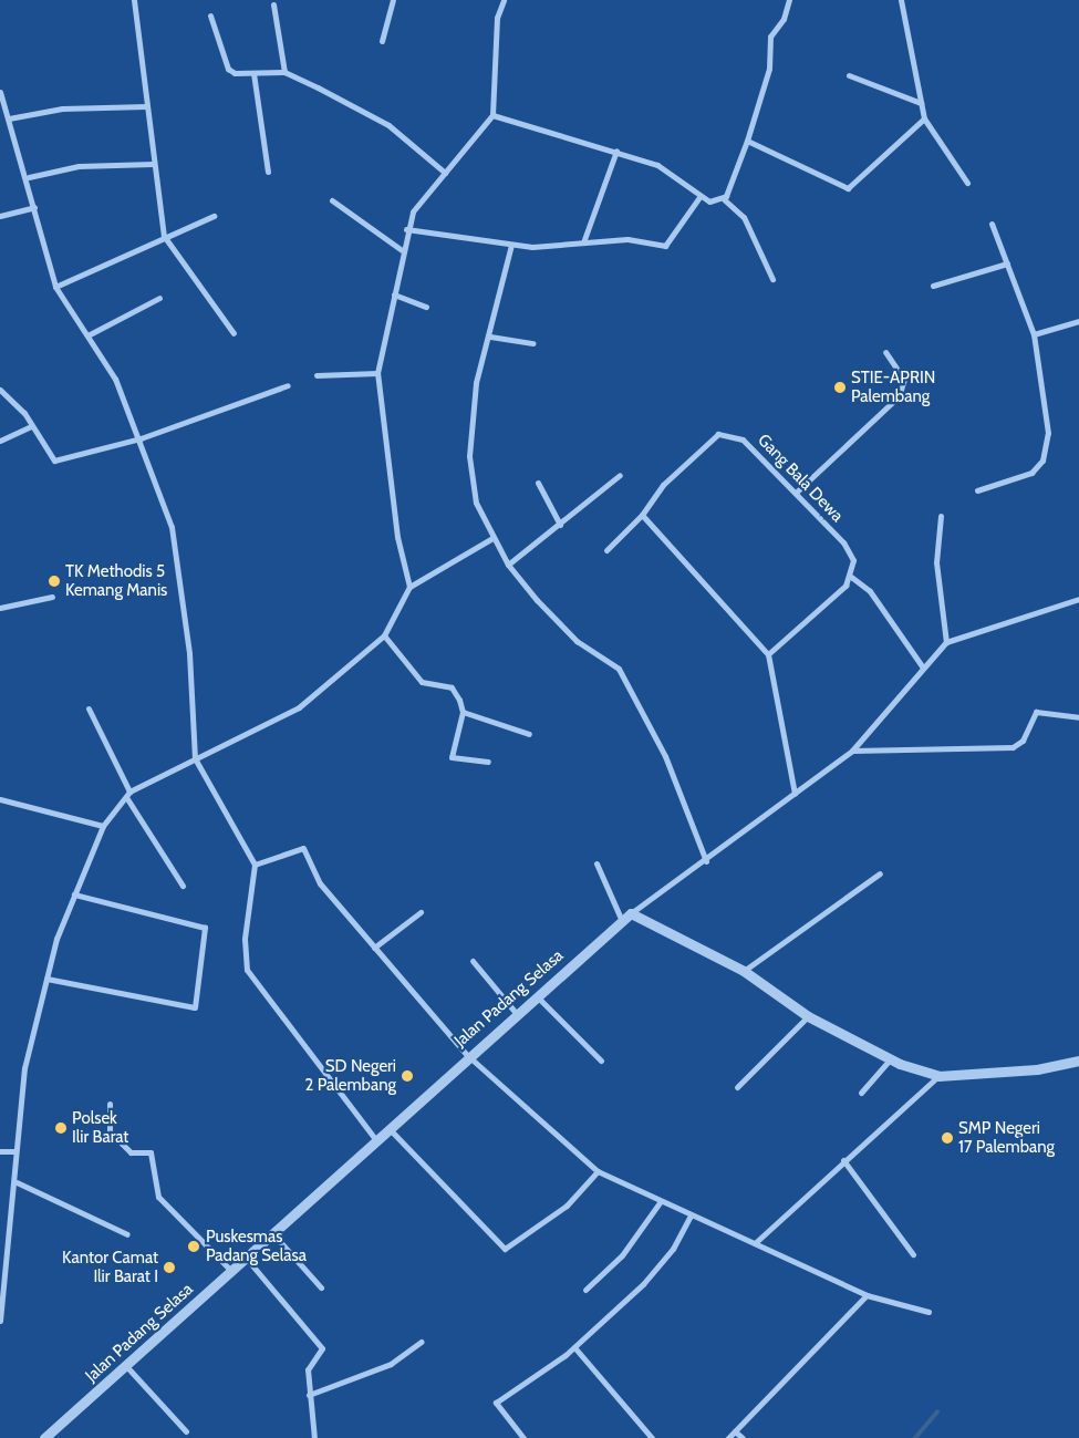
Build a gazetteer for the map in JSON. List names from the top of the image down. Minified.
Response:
{"streets":{"street":["Gang Bala Dewa","Jalan Padang Selasa"]},"places":["STIE-APRIN Palembang","TK Methodis 5 Kemang Manis","SD Negeri 2 Palembang","Polsek Ilir Barat","SMP Negeri 17 Palembang","Puskesmas Padang Selasa","Kantor Camat Ilir Barat I"]}
